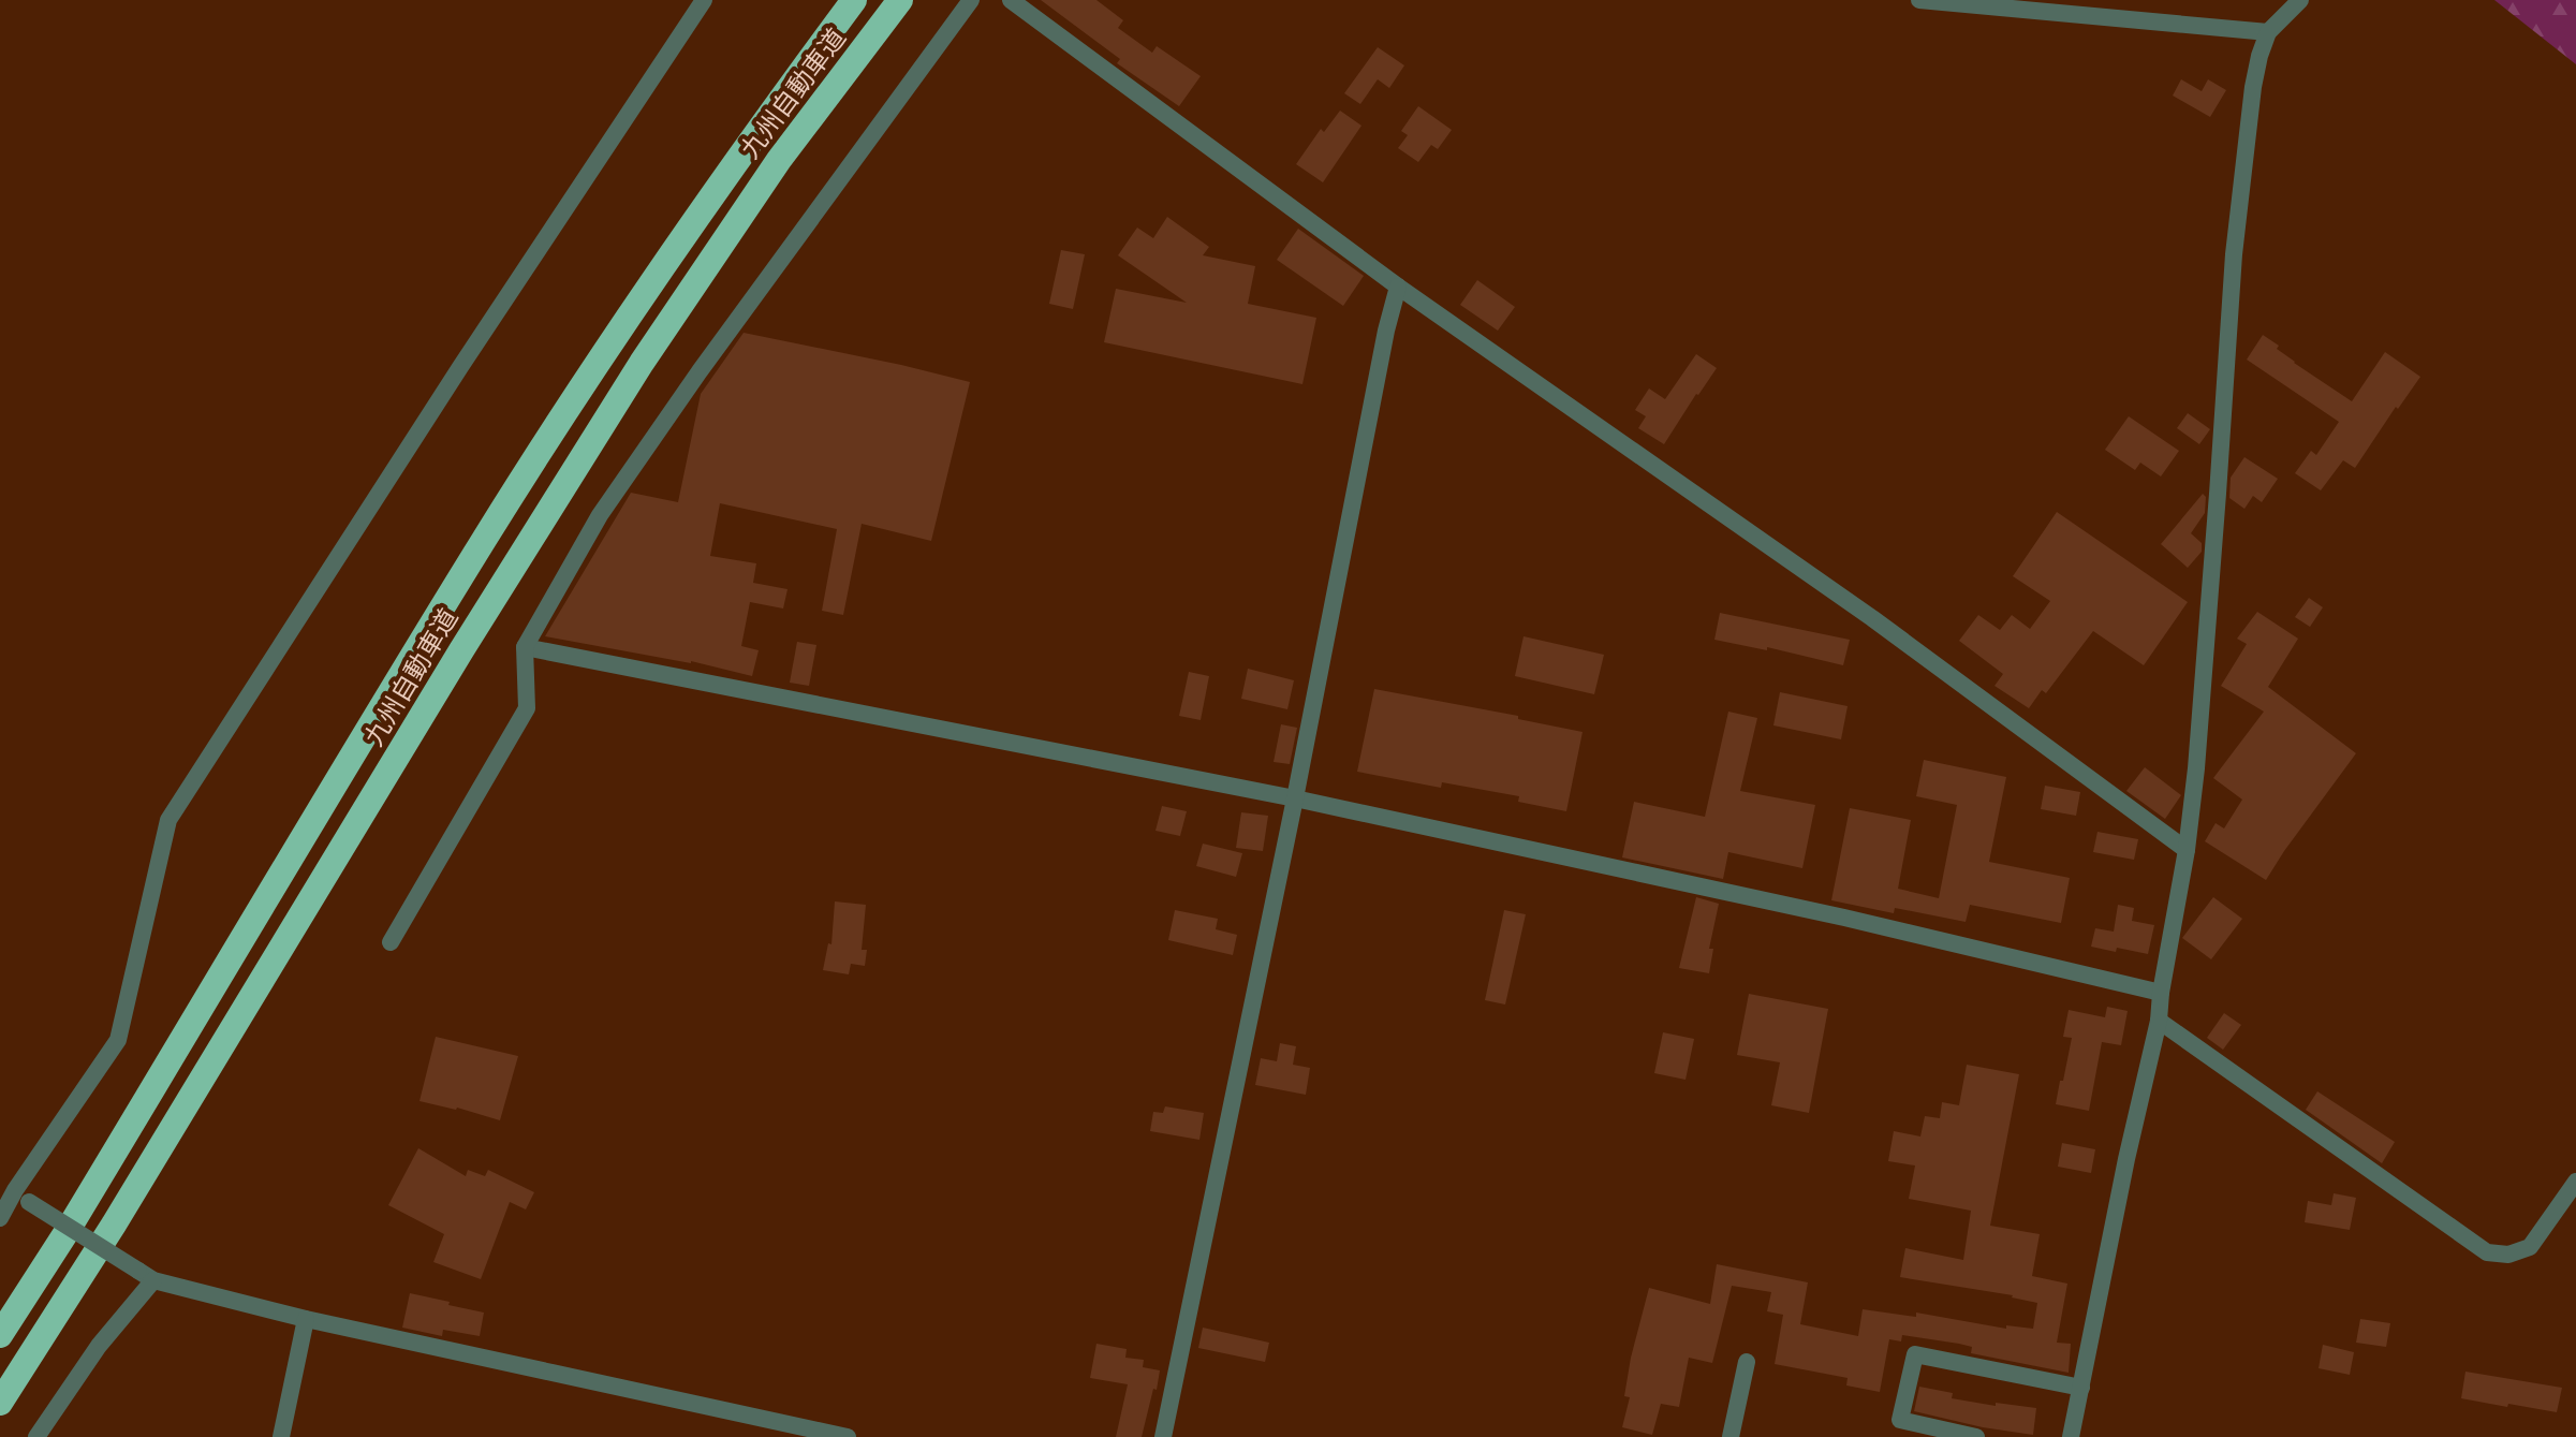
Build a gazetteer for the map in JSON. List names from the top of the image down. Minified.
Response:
{"streets":{"highway":["九州自動車道"]}}
